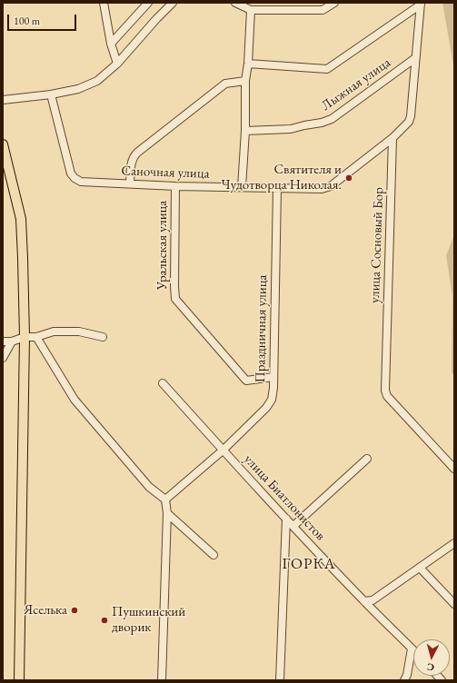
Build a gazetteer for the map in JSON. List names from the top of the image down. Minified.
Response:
{"streets":{"street":["Лыжная улица","Саночная улица","Уральская улица","улица Сосновый Бор","Праздничная улица","улица Биатлонистов"]},"crossings":[["Саночная улица","Уральская улица"],["Саночная улица","улица Сосновый Бор"],["Саночная улица","Праздничная улица"],["Уральская улица","Праздничная улица"],["Праздничная улица","улица Биатлонистов"]],"districts":["ГОРКА"],"places":["Святителя и Чудотворца Николая.","Яселька","Пушкинский дворик"],"scale_bar":"100 m","north":"bottom"}
